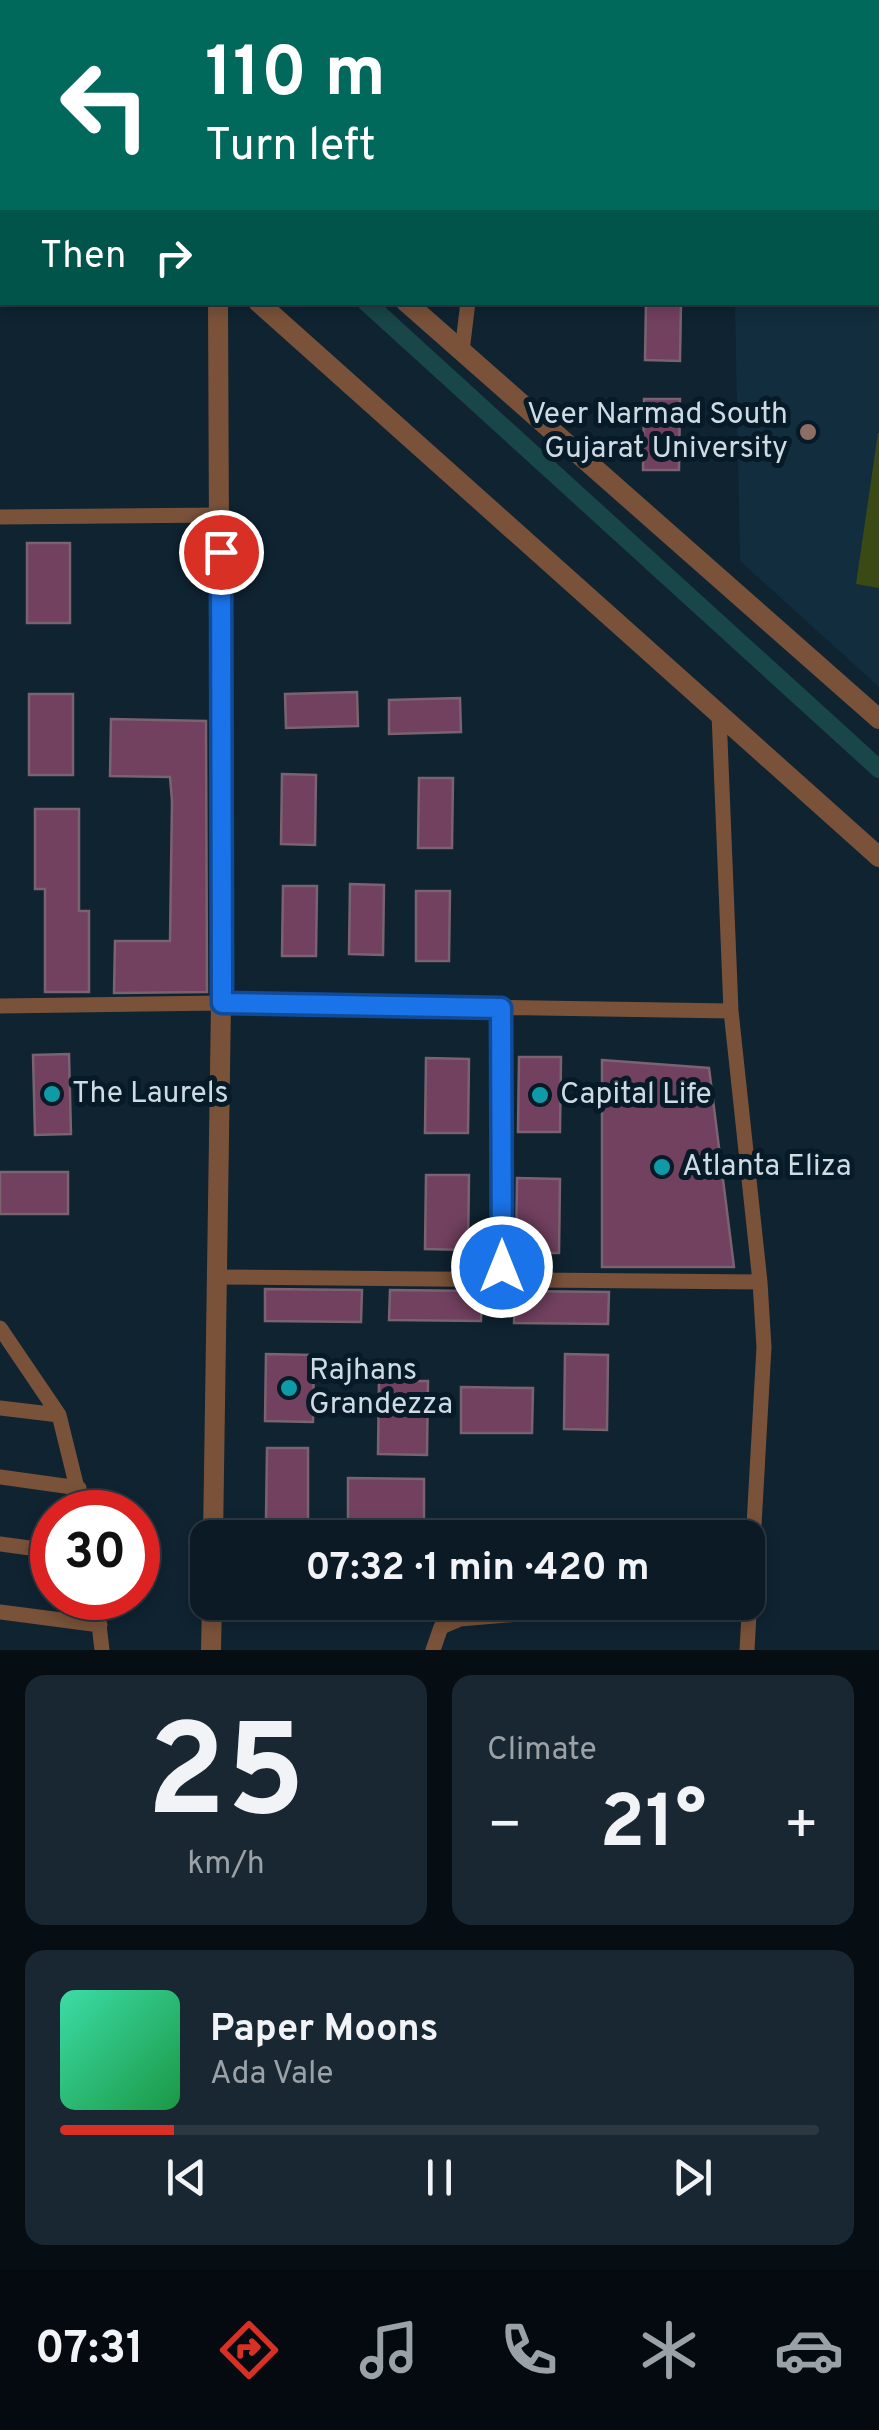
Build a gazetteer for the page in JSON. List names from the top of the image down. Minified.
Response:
{"places":["Veer Narmad South Gujarat University","The Laurels","Capital Life","Atlanta Eliza","Rajhans Grandezza"],"page":{"turn":["110 m","Turn left"],"then":"Then","limit":"30","trip":"07:32 · 1 min · 420 m","tile":[["25","km/h"],"Climate"],"heat":["−","21°","+"],"song":["Paper Moons","Ada Vale"],"tabs":"07:31"}}
